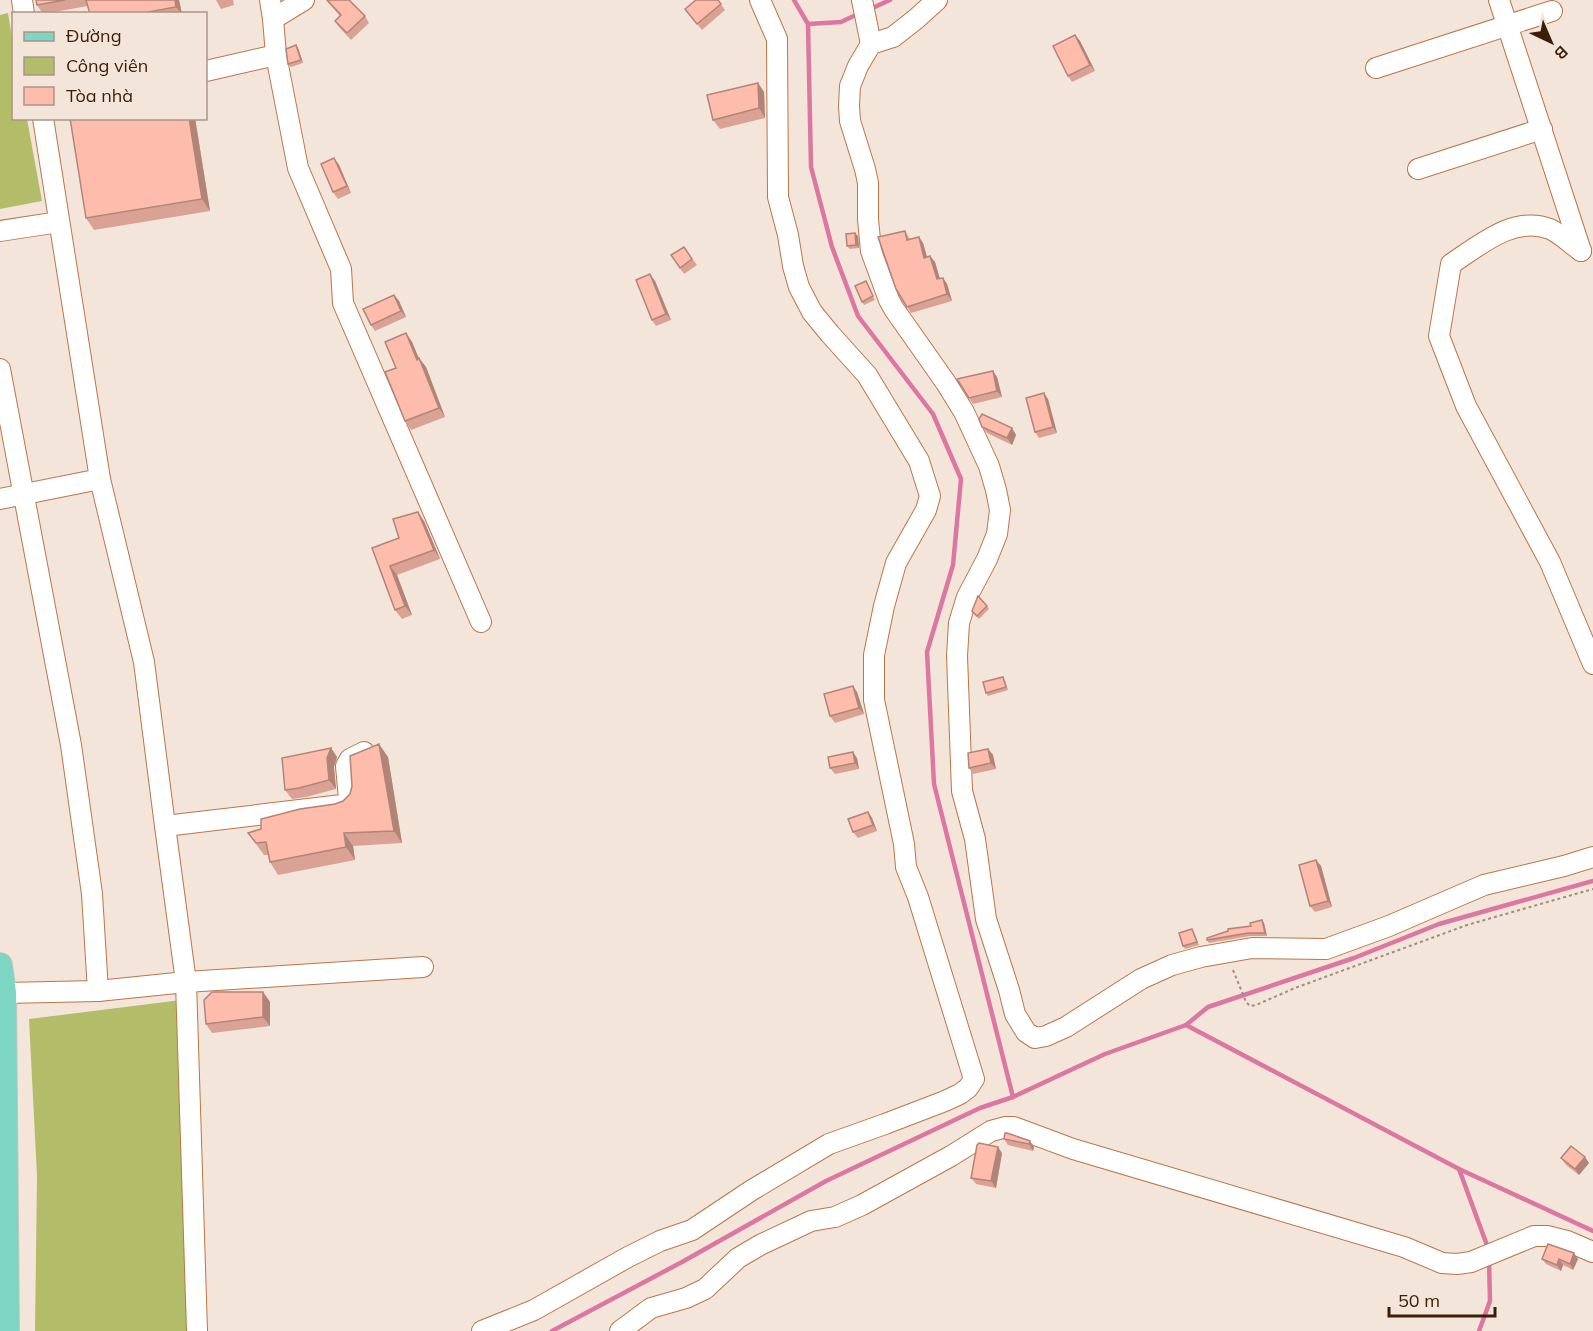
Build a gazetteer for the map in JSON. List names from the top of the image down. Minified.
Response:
{"legend":["Đường","Công viên","Tòa nhà"],"scale_bar":"50 m","north":"bottom right"}
